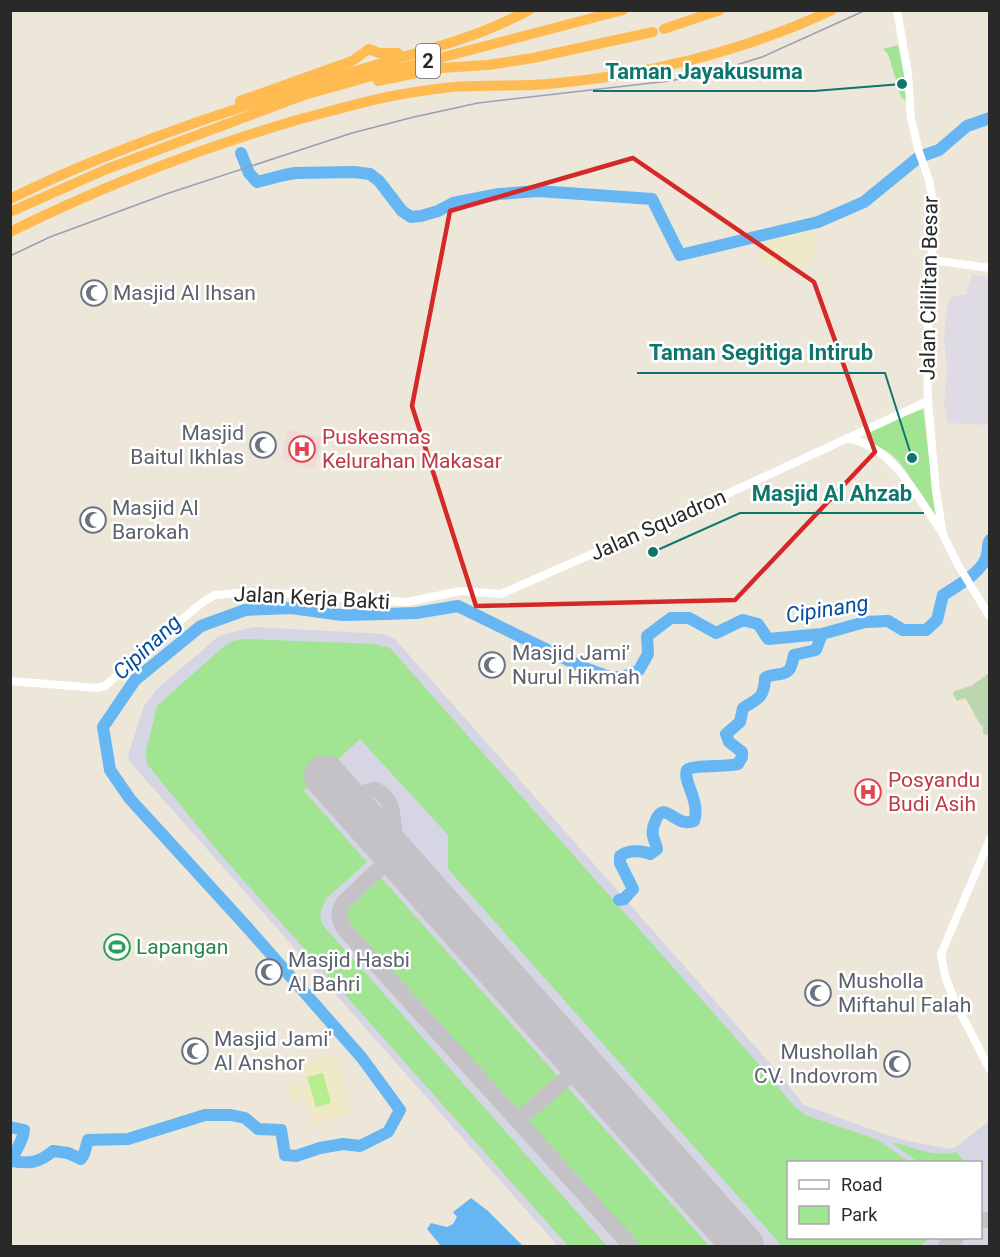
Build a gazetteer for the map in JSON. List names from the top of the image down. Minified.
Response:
{"streets":{"highway":["2"],"street":["Jalan Cililitan Besar","Jalan Squadron","Jalan Kerja Bakti"]},"crossings":[["Jalan Cililitan Besar","Jalan Squadron"],["Jalan Squadron","Jalan Kerja Bakti"]],"water":["Cipinang"],"places":{"other":["Taman Jayakusuma","Taman Segitiga Intirub","Masjid Al Ahzab"],"mosque":["Masjid Al Ihsan","Masjid Baitul Ikhlas","Masjid Al Barokah","Masjid Jami' Nurul Hikmah","Masjid Hasbi Al Bahri","Musholla Miftahul Falah","Masjid Jami' Al Anshor","Mushollah CV. Indovrom"],"hospital":["Puskesmas Kelurahan Makasar","Posyandu Budi Asih"],"sports":["Lapangan"]},"legend":["Road","Park"]}
